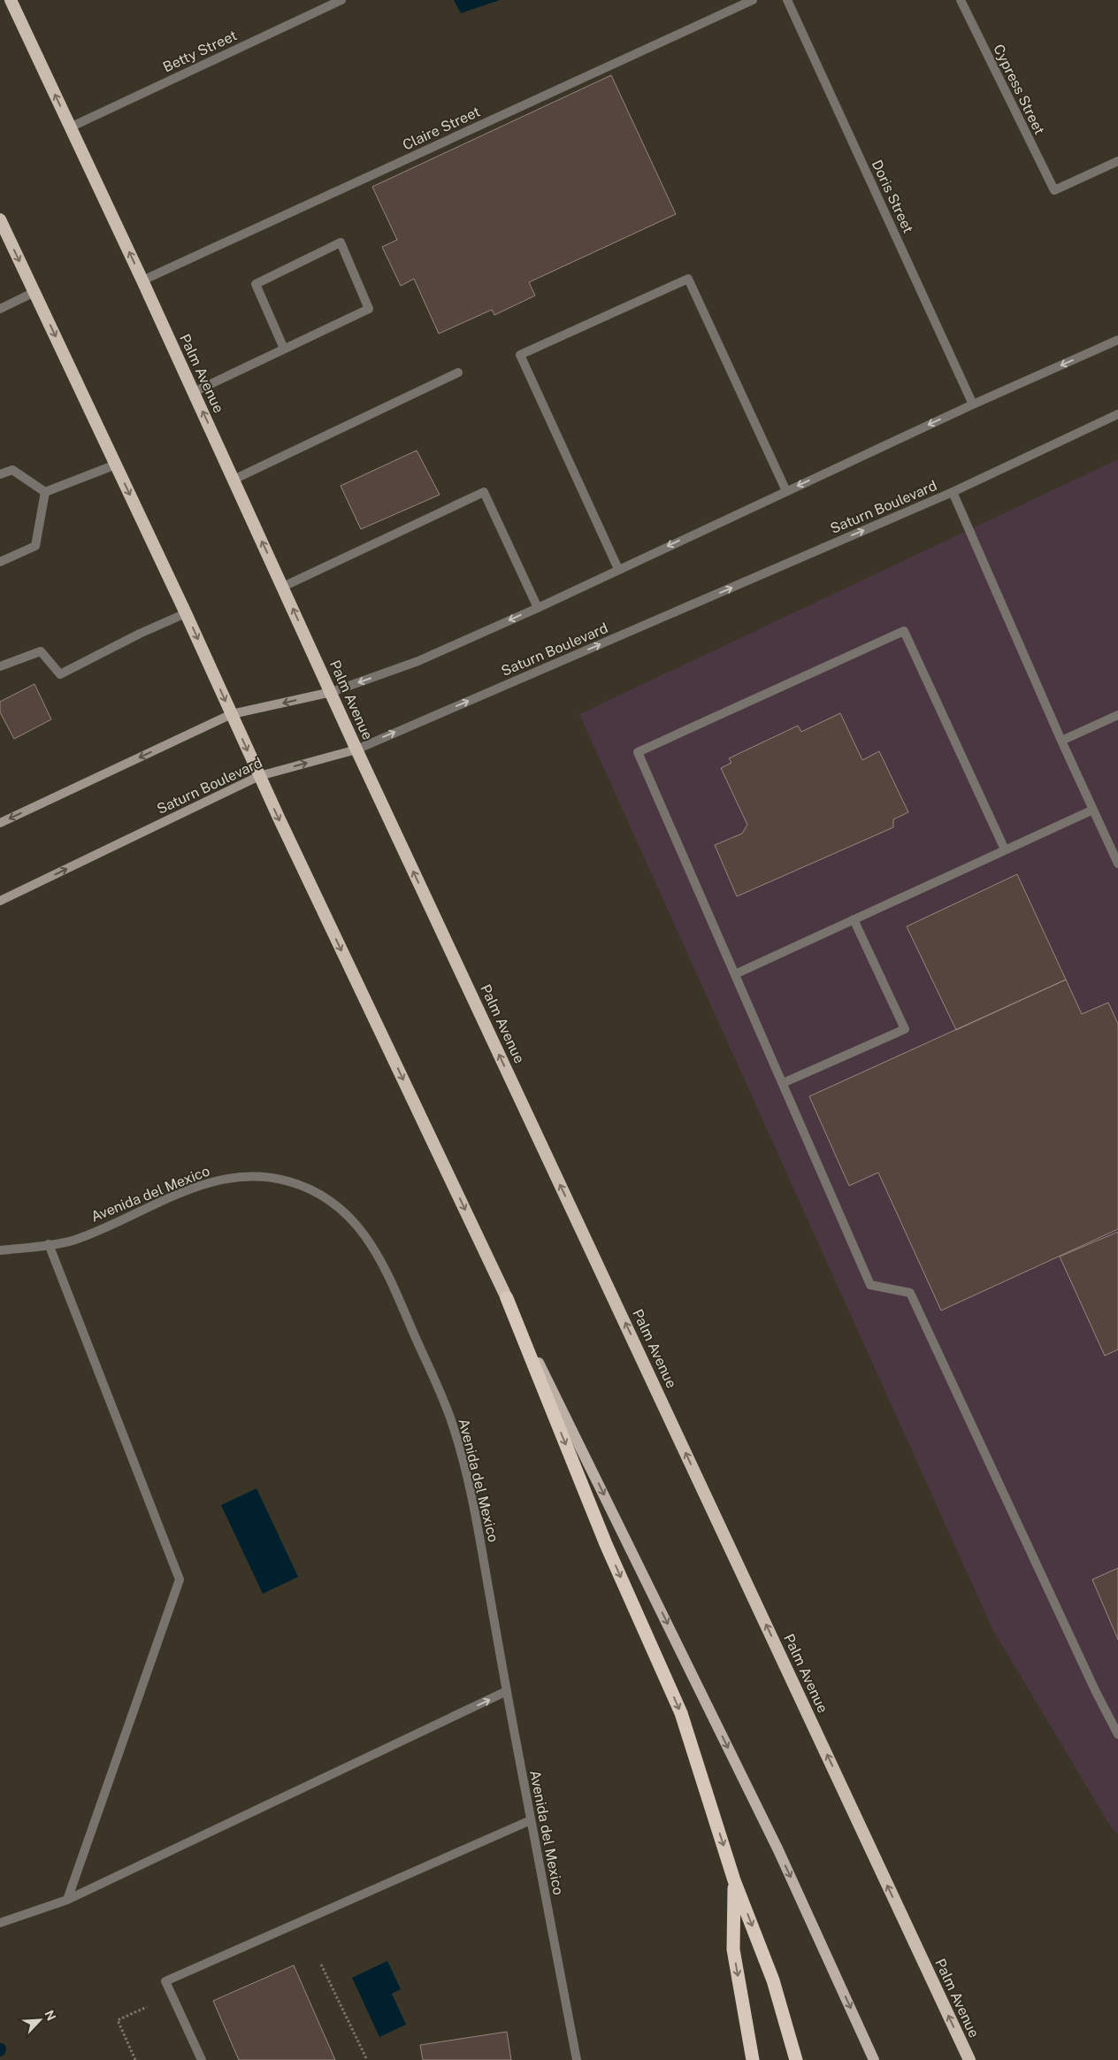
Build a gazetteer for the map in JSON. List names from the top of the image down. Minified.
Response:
{"streets":{"highway":["Palm Avenue"],"main road":["Saturn Boulevard"],"street":["Betty Street","Cypress Street","Claire Street","Doris Street","Avenida del Mexico"]},"crossings":[["Betty Street","Palm Avenue"],["Claire Street","Palm Avenue"],["Palm Avenue","Saturn Boulevard"]],"north":"top right"}
